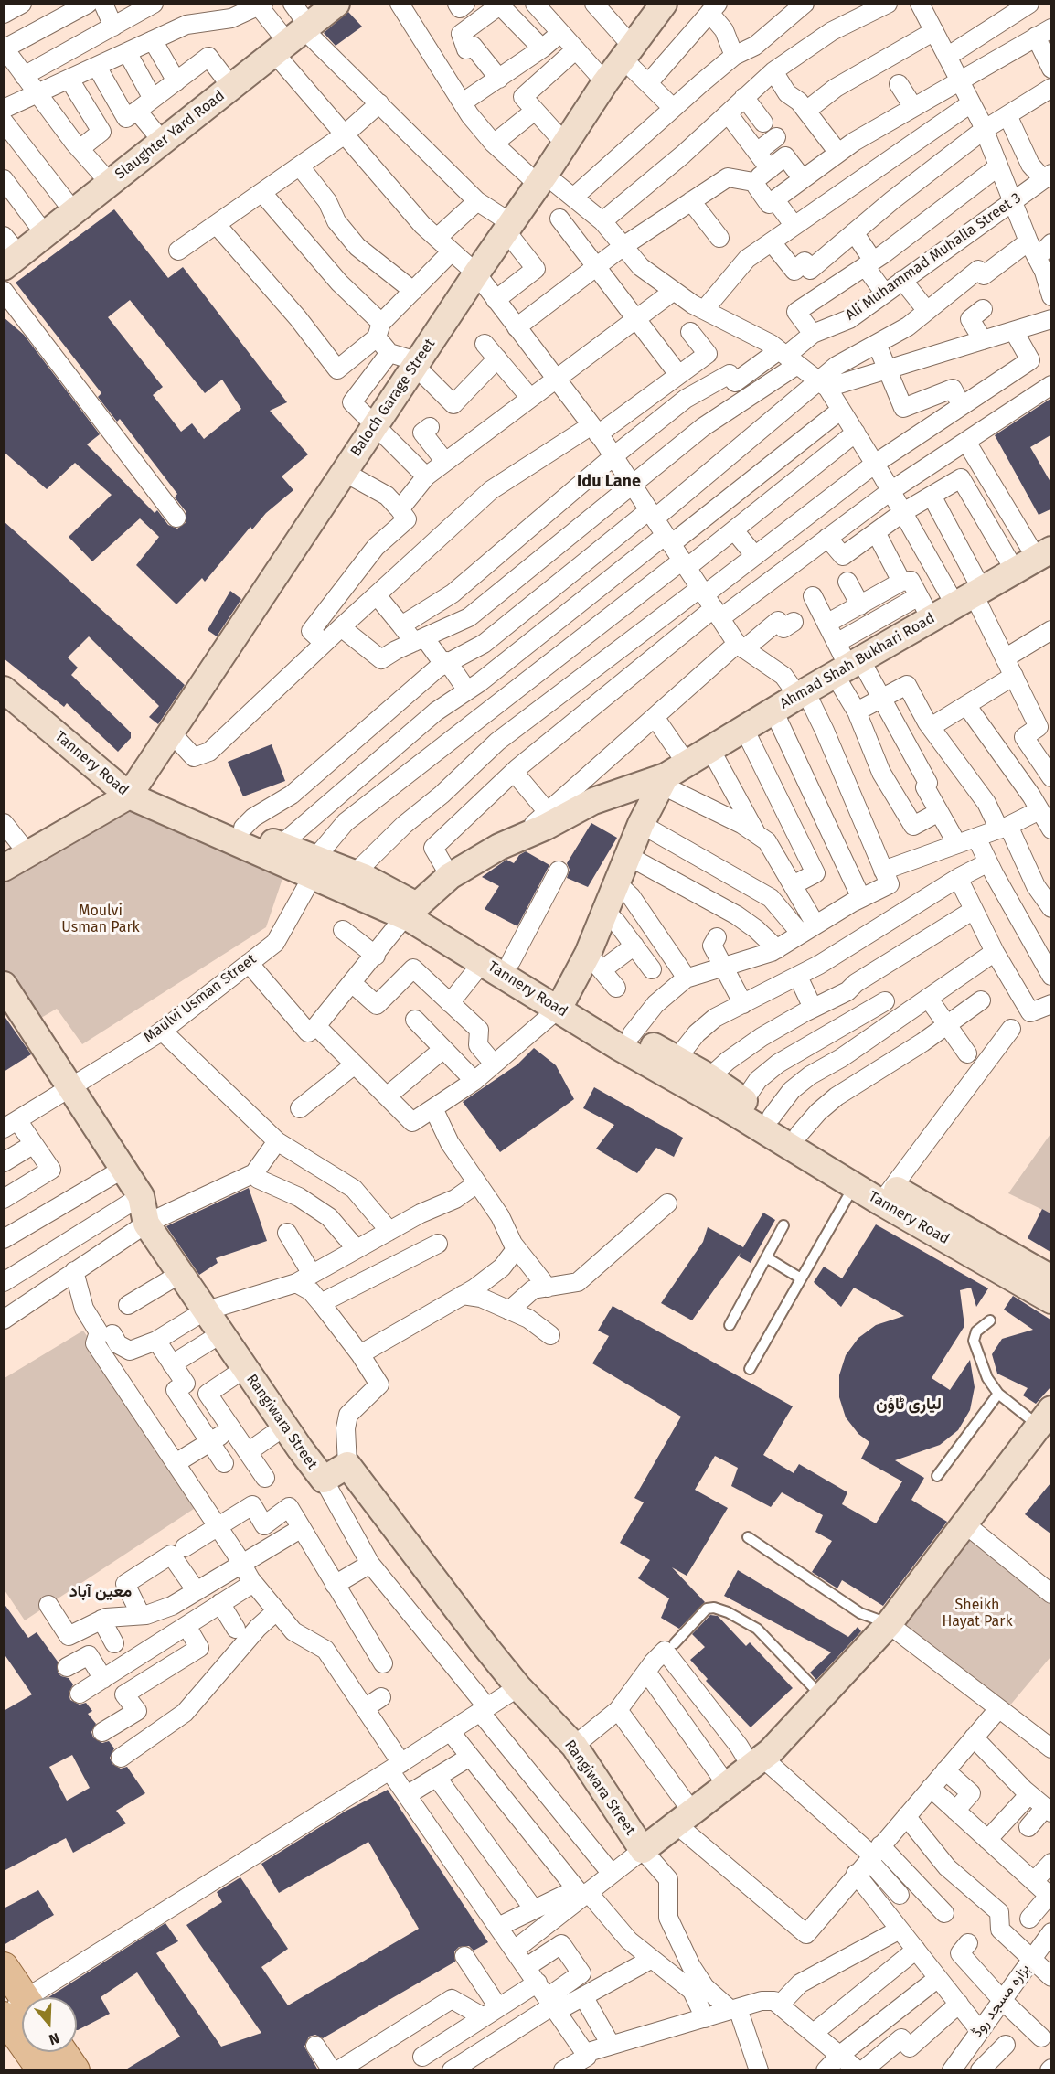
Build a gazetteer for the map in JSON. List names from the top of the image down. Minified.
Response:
{"streets":{"street":["Slaughter Yard Road","Ali Muhammad Muhalla Street 3","Baloch Garage Street","Ahmad Shah Bukhari Road","Tannery Road","Maulvi Usman Street","Rangiwara Street","ہزارہ مسجد روڈ"]},"crossings":[["Baloch Garage Street","Tannery Road"],["Ahmad Shah Bukhari Road","Tannery Road"],["Tannery Road","Maulvi Usman Street"],["Maulvi Usman Street","Rangiwara Street"]],"districts":["Idu Lane","لیاری ٹاؤن","معین آباد"],"parks":["Moulvi Usman Park","Sheikh Hayat Park"],"north":"bottom"}
